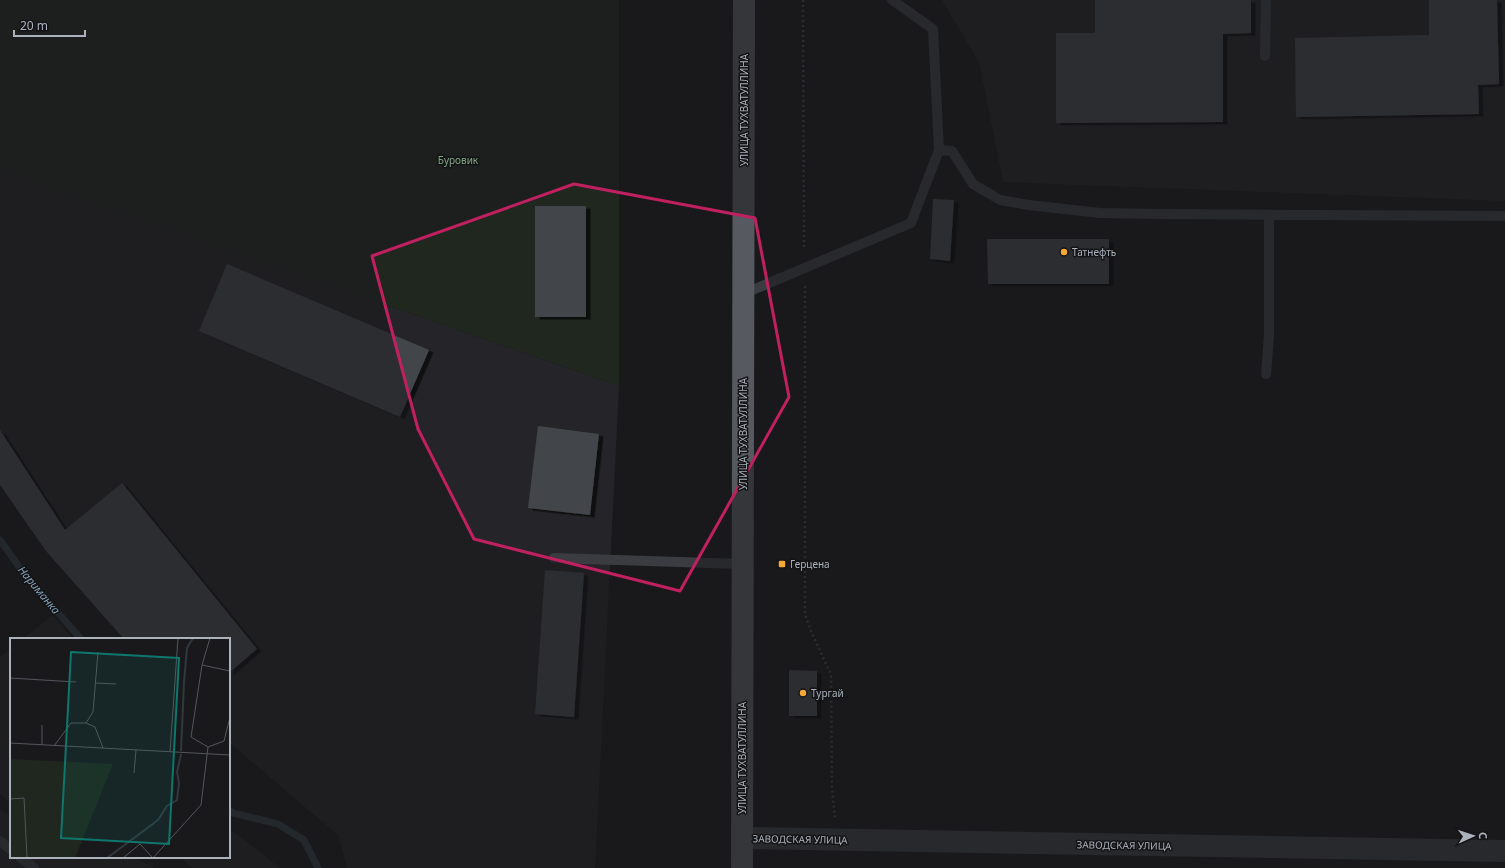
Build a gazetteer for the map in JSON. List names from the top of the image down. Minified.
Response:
{"streets":{"main road":["УЛИЦА ТУХВАТУЛЛИНА"],"street":["ЗАВОДСКАЯ УЛИЦА"]},"crossings":[["УЛИЦА ТУХВАТУЛЛИНА","ЗАВОДСКАЯ УЛИЦА"]],"water":["Нариманка"],"parks":["Буровик"],"places":{"other":["Татнефть","Тургай"],"transit":["Герцена"]},"scale_bar":"20 m","north":"right"}
